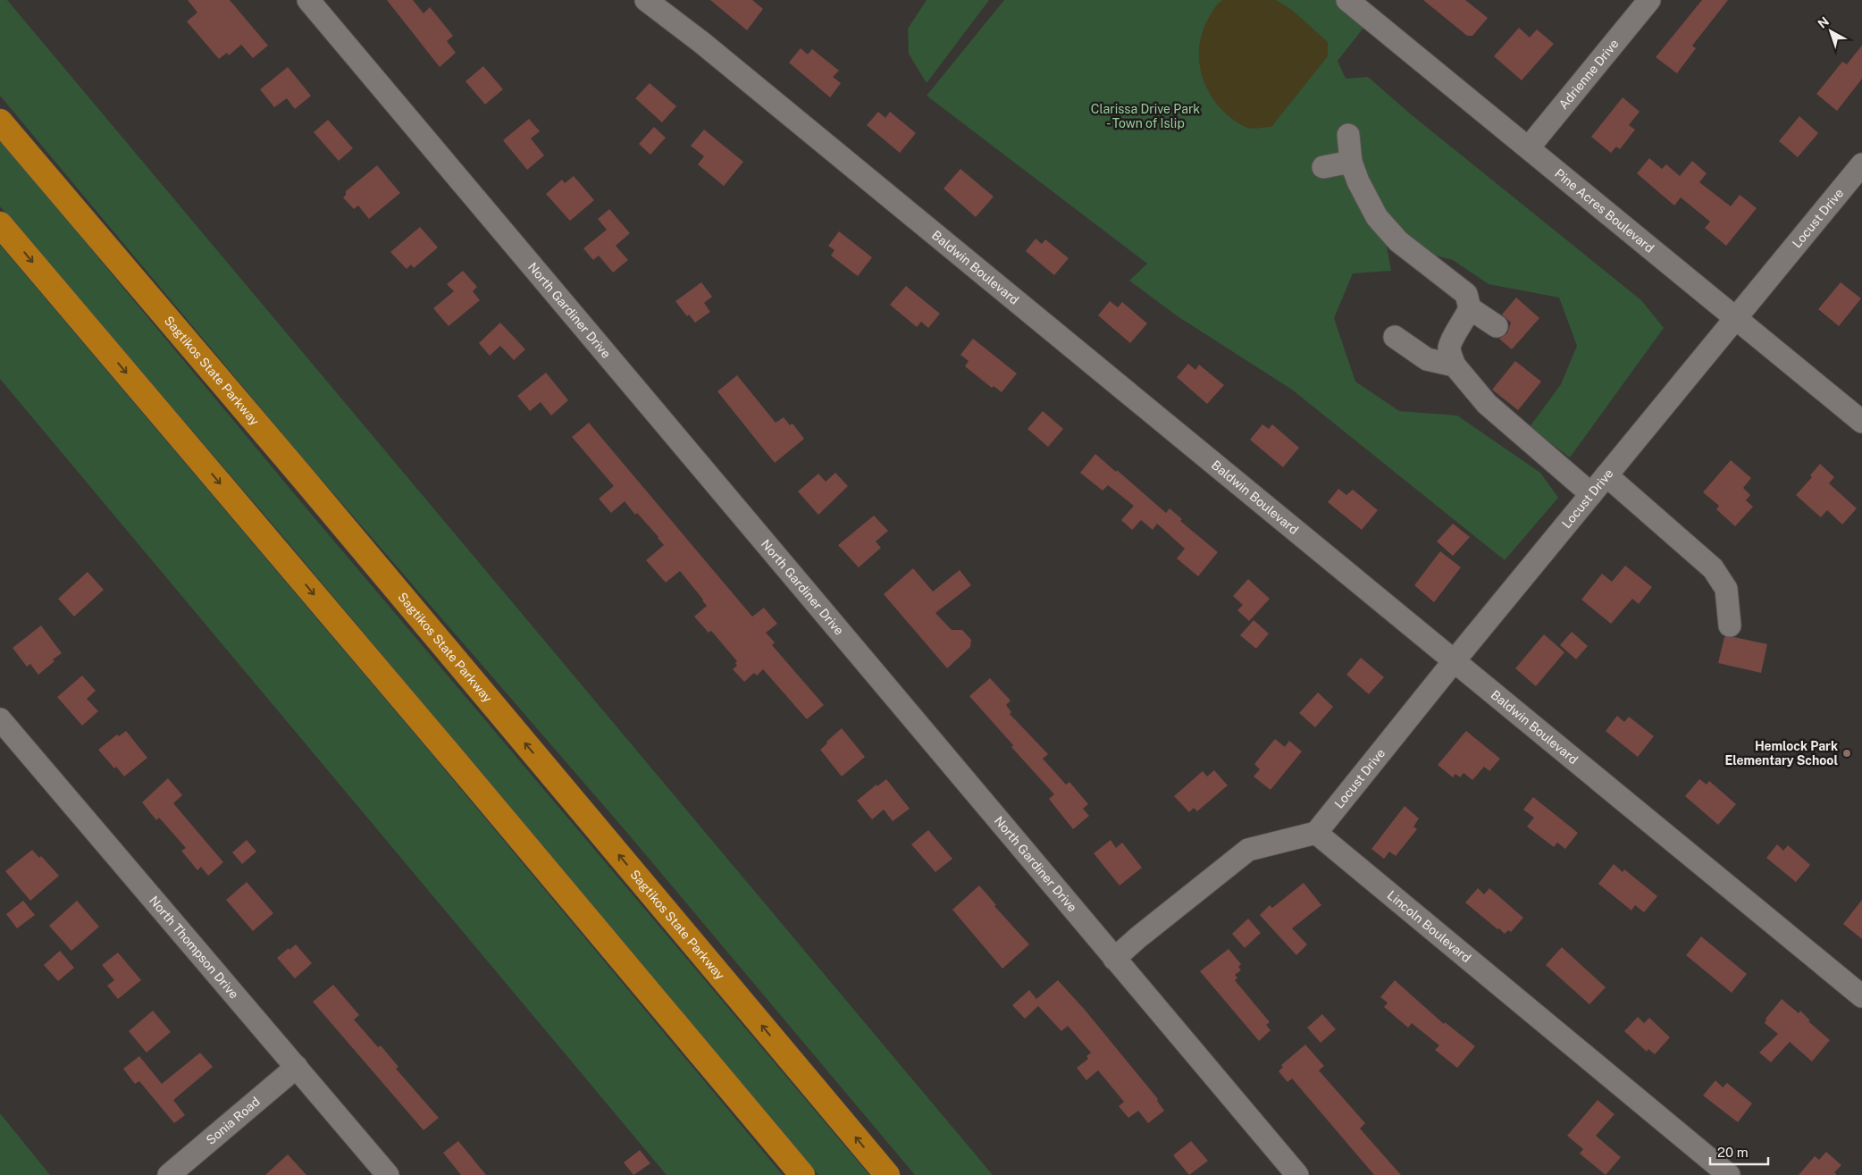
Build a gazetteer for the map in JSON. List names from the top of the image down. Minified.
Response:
{"streets":{"highway":["Sagtikos State Parkway"],"street":["Adrienne Drive","Pine Acres Boulevard","Locust Drive","Baldwin Boulevard","North Gardiner Drive","Lincoln Boulevard","North Thompson Drive","Sonia Road"]},"crossings":[["Adrienne Drive","Pine Acres Boulevard"],["Pine Acres Boulevard","Locust Drive"],["Locust Drive","Baldwin Boulevard"],["Locust Drive","Lincoln Boulevard"],["North Thompson Drive","Sonia Road"]],"parks":["Clarissa Drive Park - Town of Islip"],"places":["Hemlock Park Elementary School"],"scale_bar":"20 m","north":"top left"}
